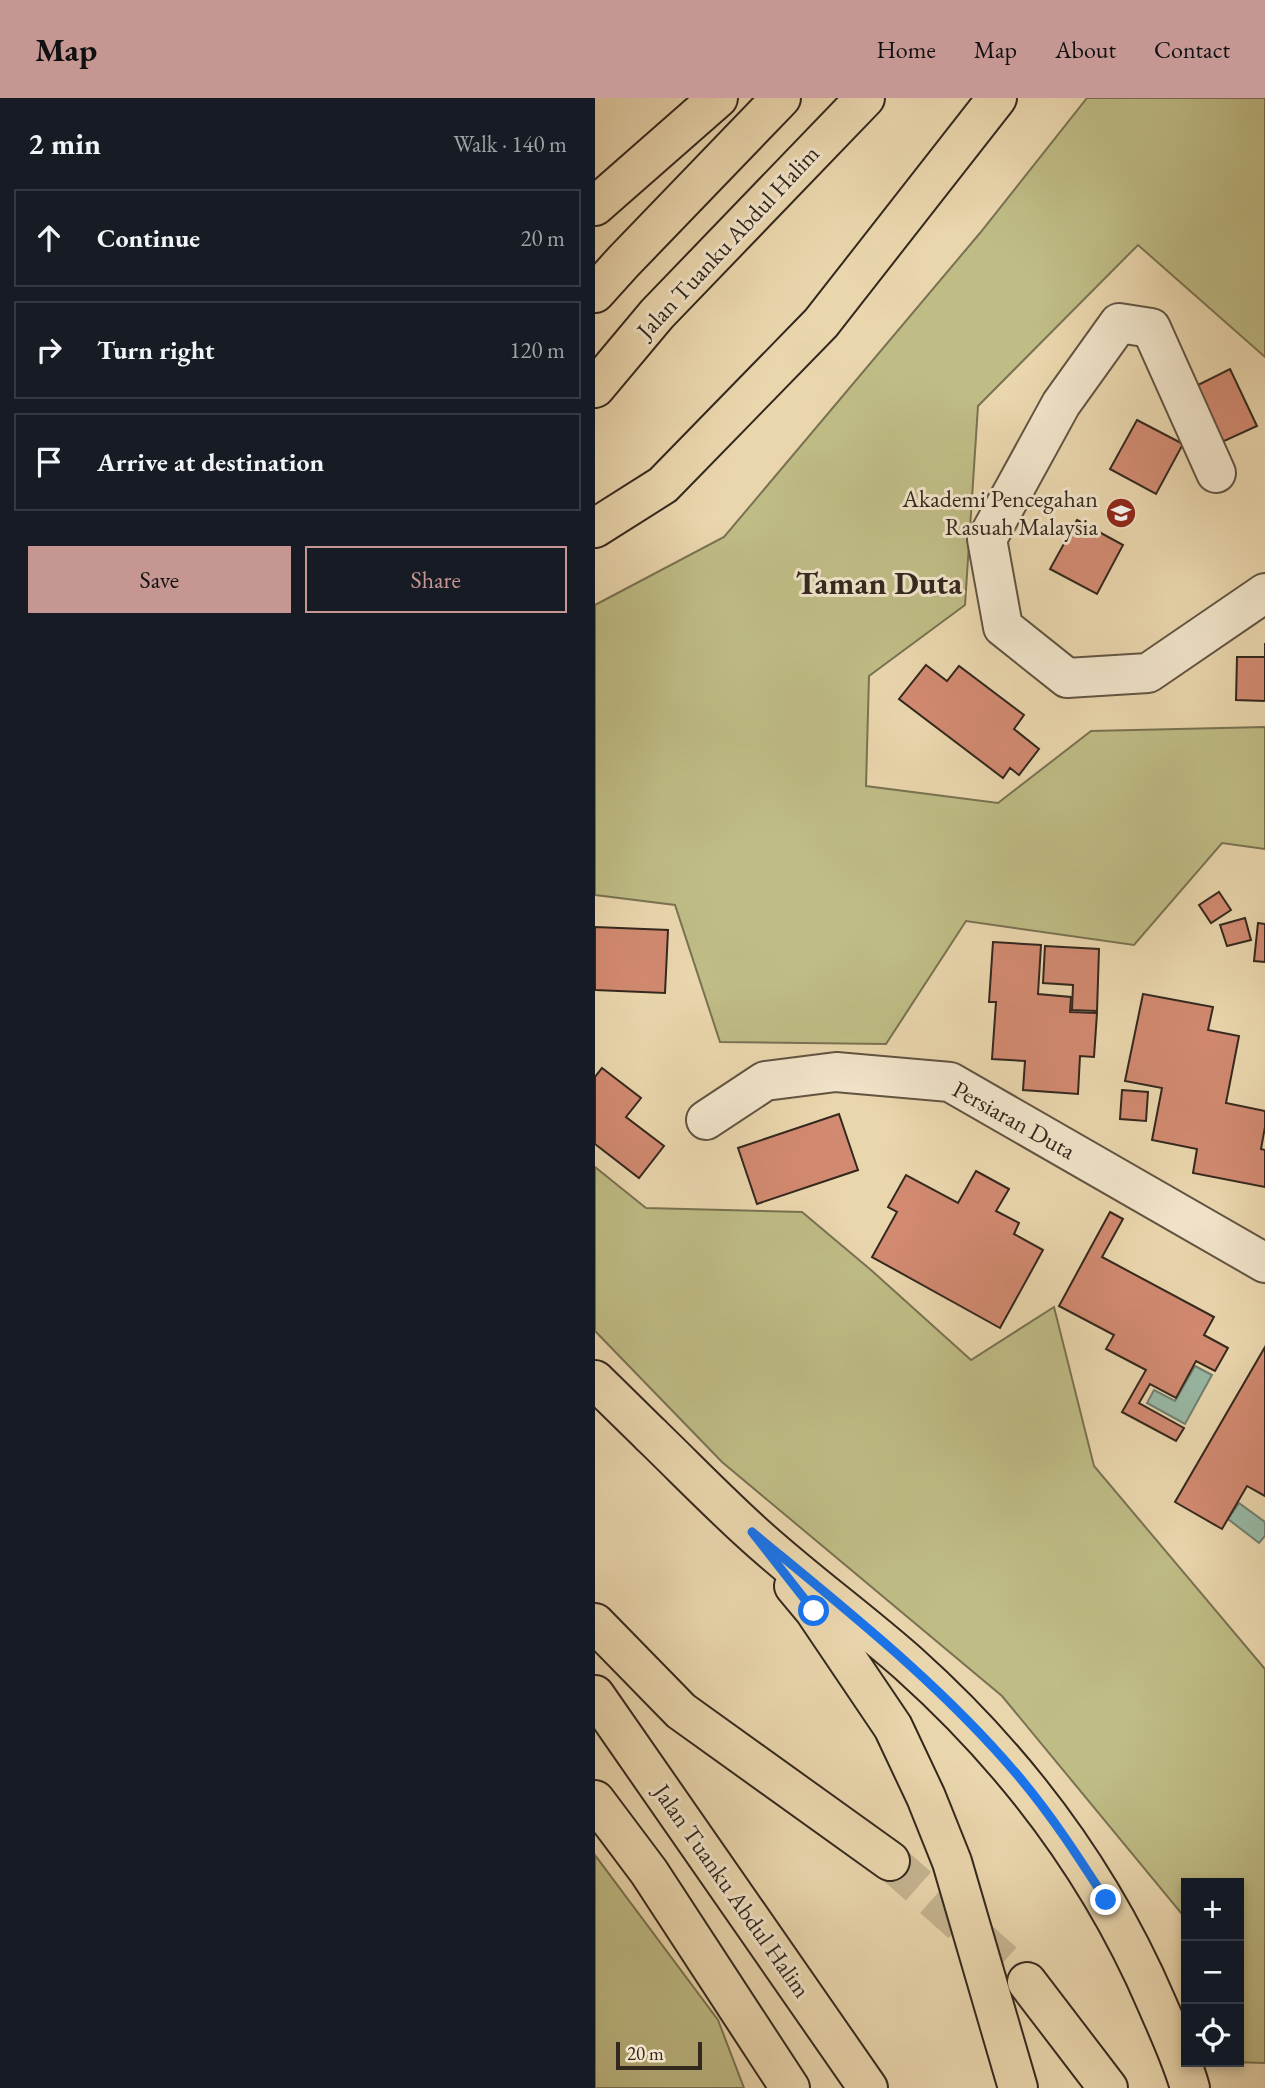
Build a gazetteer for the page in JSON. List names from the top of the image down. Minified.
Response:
{"streets":{"main road":["Jalan Tuanku Abdul Halim"],"street":["Persiaran Duta"]},"districts":["Taman Duta"],"places":{"school or university":["Akademi Pencegahan Rasuah Malaysia"]},"scale_bar":"20 m","page":{"header":"Map","nav":["Home","Map","About","Contact"],"heading":["2 min","Walk · 140 m"],"list":[["Continue","20 m"],["Turn right","120 m"],"Arrive at destination"],"buttons":["Save","Share"],"map_buttons":["+","−"],"scale":"20 m"}}
